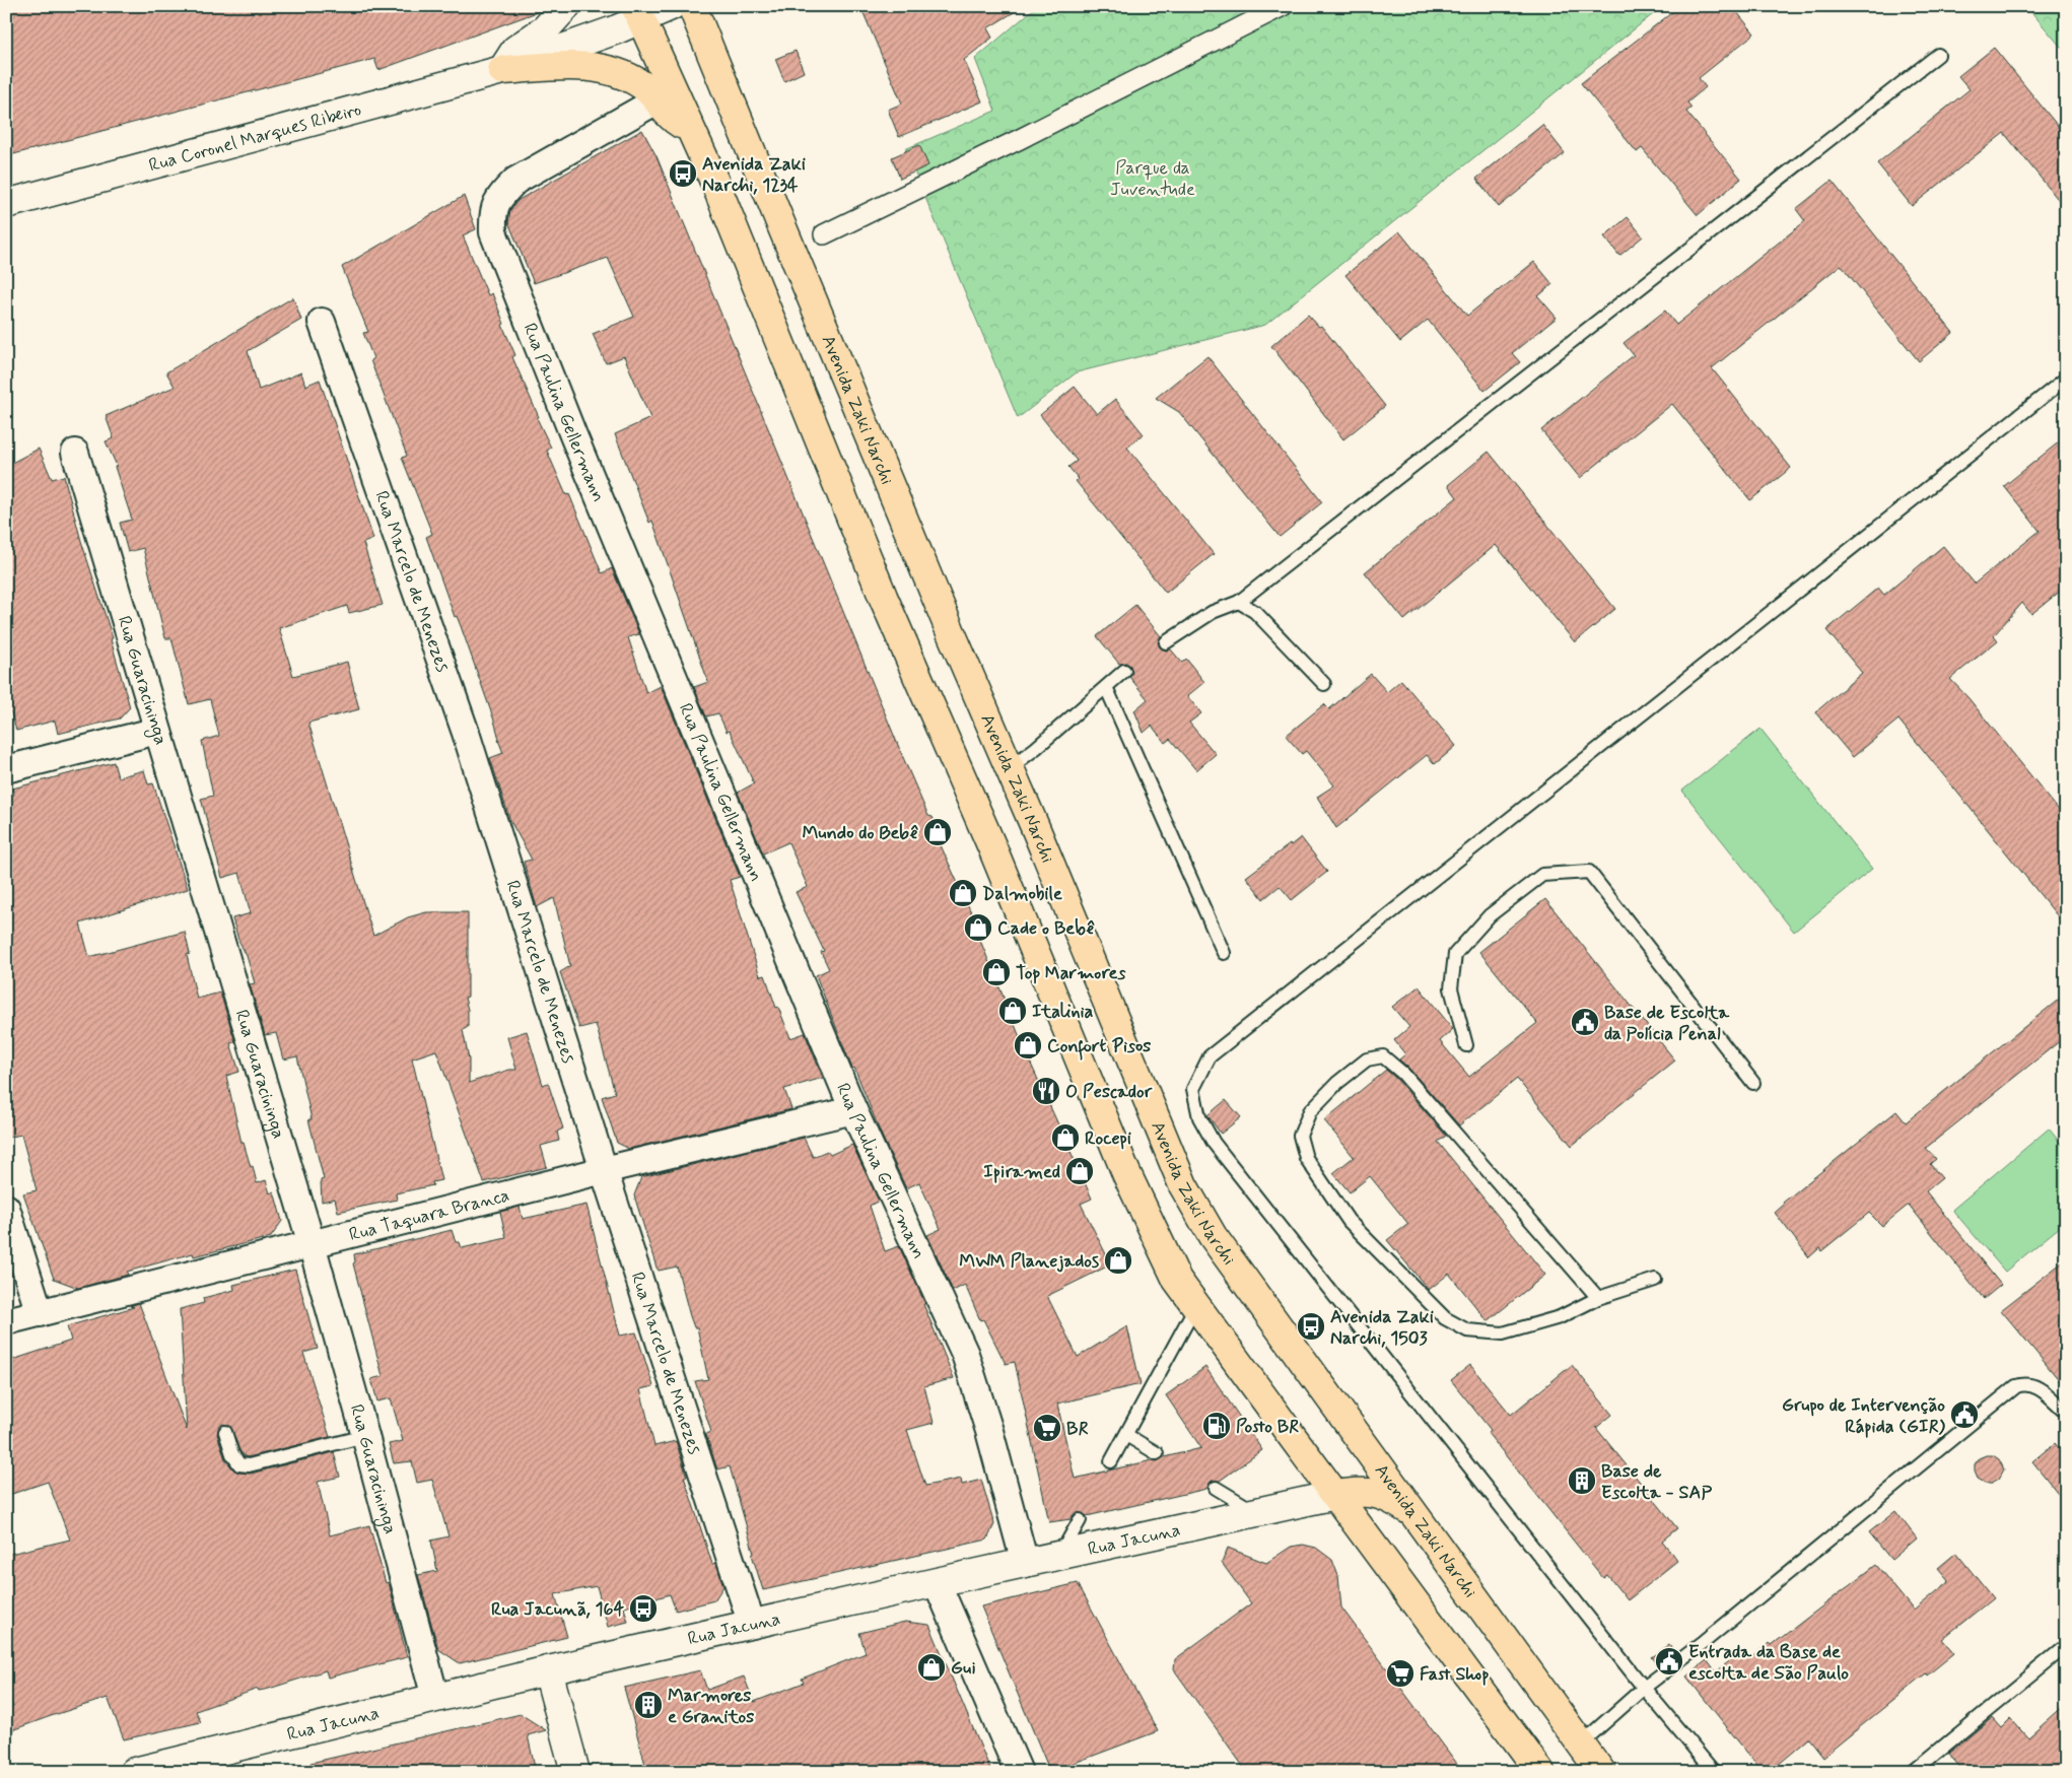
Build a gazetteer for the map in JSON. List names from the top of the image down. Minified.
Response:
{"streets":{"main road":["Rua Coronel Marques Ribeiro","Avenida Zaki Narchi","Rua Jacuna"],"street":["Rua Paulina Gellermann","Rua Marcelo de Menezes","Rua Guaracininga","Rua Taquara Branca"]},"crossings":[["Rua Paulina Gellermann","Rua Taquara Branca"],["Rua Paulina Gellermann","Rua Jacuna"],["Rua Marcelo de Menezes","Rua Taquara Branca"],["Rua Marcelo de Menezes","Rua Jacuna"],["Rua Guaracininga","Rua Taquara Branca"],["Rua Guaracininga","Rua Jacuna"]],"parks":["Parque da Juventude"],"places":{"bus stop":["Avenida Zaki Narchi, 1234","Avenida Zaki Narchi, 1503","Rua Jacunã, 164"],"shop":["Mundo do Bebê","Dalmobile","Cade o Bebê","Top Marmores","Italinia","Confort Pisos","Rocepi","Ipiramed","MWM Planejados","Gui"],"public building":["Base de Escolta da Polícia Penal","Grupo de Intervenção Rápida (GIR)","Entrada da Base de escolta de São Paulo"],"restaurant":["O Pescador"],"fuel station":["Posto BR"],"supermarket":["BR","Fast Shop"],"building":["Base de Escolta - SAP","Marmores e Granitos"]}}
